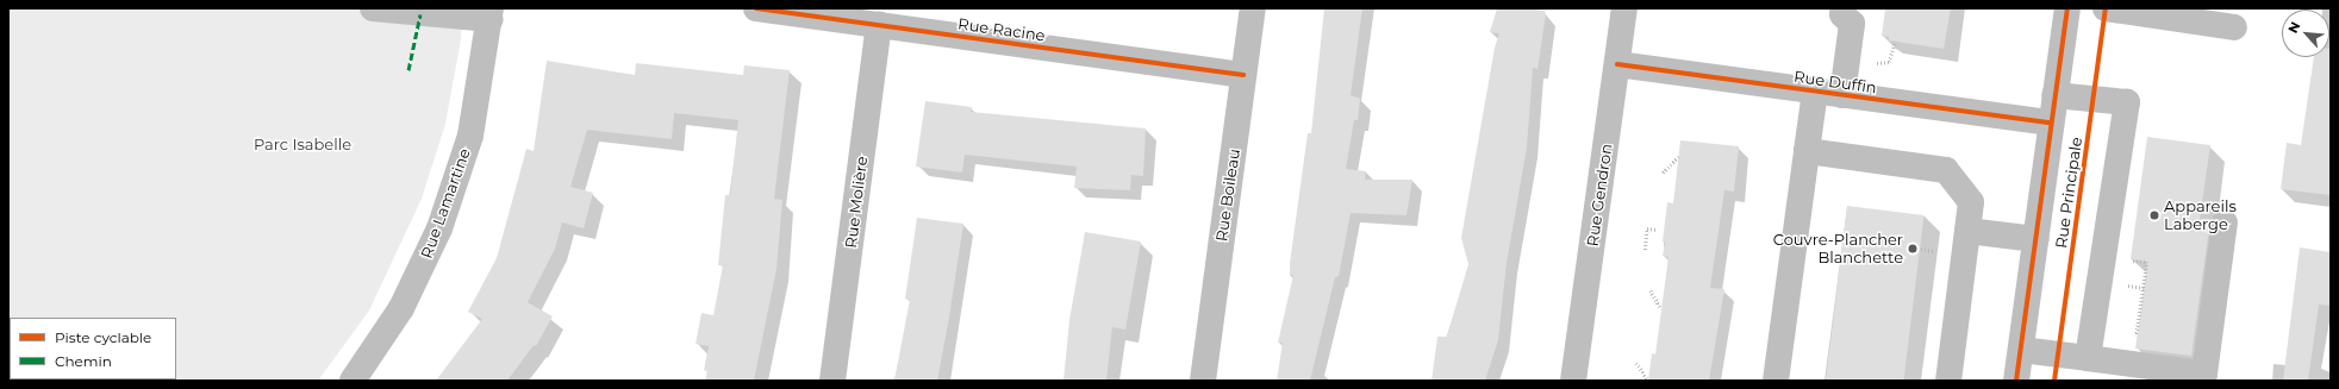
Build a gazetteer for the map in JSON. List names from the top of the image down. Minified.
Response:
{"streets":{"street":["Rue Racine","Rue Duffin","Rue Principale","Rue Boileau","Rue Gendron","Rue Molière","Rue Lamartine"]},"crossings":[["Rue Racine","Rue Boileau"],["Rue Racine","Rue Molière"],["Rue Duffin","Rue Principale"],["Rue Duffin","Rue Gendron"]],"parks":["Parc Isabelle"],"places":["Appareils Laberge","Couvre-Plancher Blanchette"],"legend":["Piste cyclable","Chemin"],"north":"top left"}
